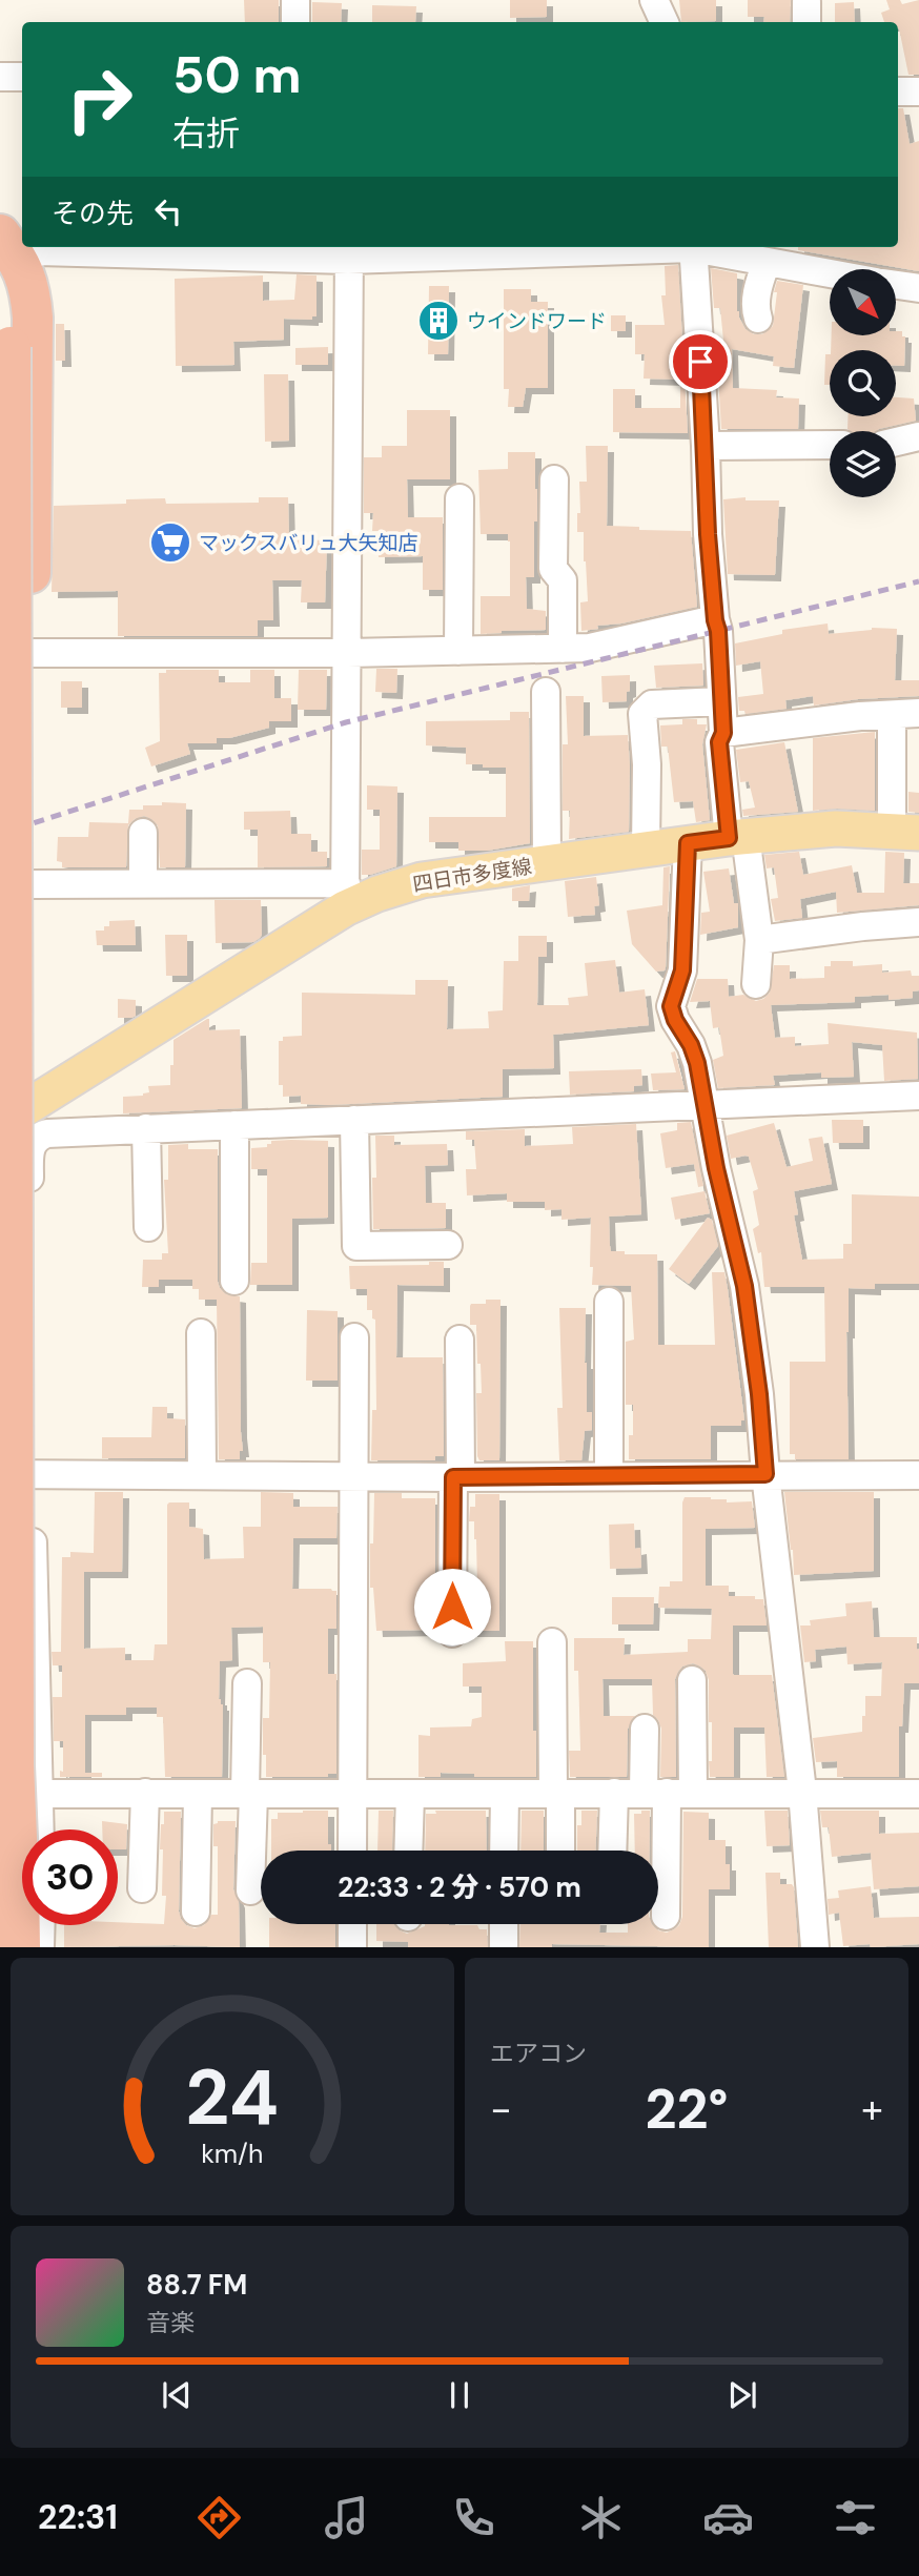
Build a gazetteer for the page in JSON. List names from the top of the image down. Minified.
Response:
{"streets":{"main road":["四日市多度線"]},"places":{"building":["ウインドワード"],"supermarket":["マックスバリュ大矢知店"]},"north":"bottom right","page":{"turn":["50 m","右折"],"then":"その先","limit":"30","trip":"22:33 · 2 分 · 570 m","tile":"エアコン","heat":["−","22°","+"],"song":["88.7 FM","音楽"],"tabs":"22:31","gauge":["24","km/h"]}}
